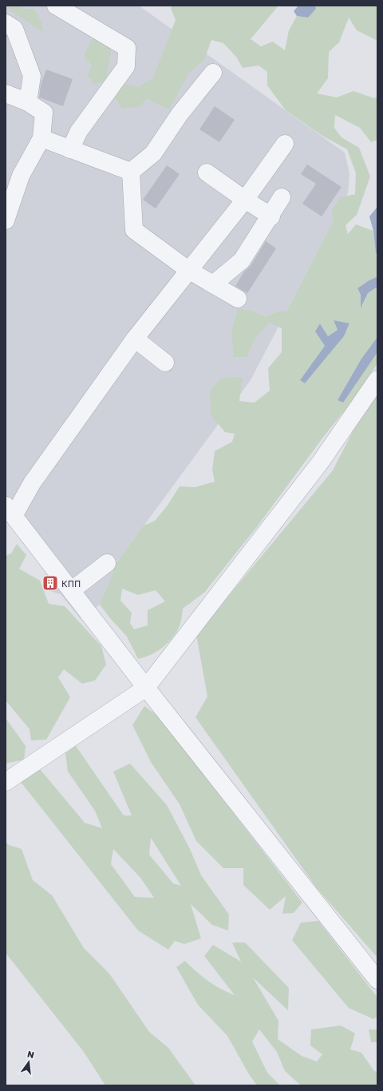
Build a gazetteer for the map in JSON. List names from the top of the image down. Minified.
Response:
{"places":{"building":["КПП"]},"north":"top"}
